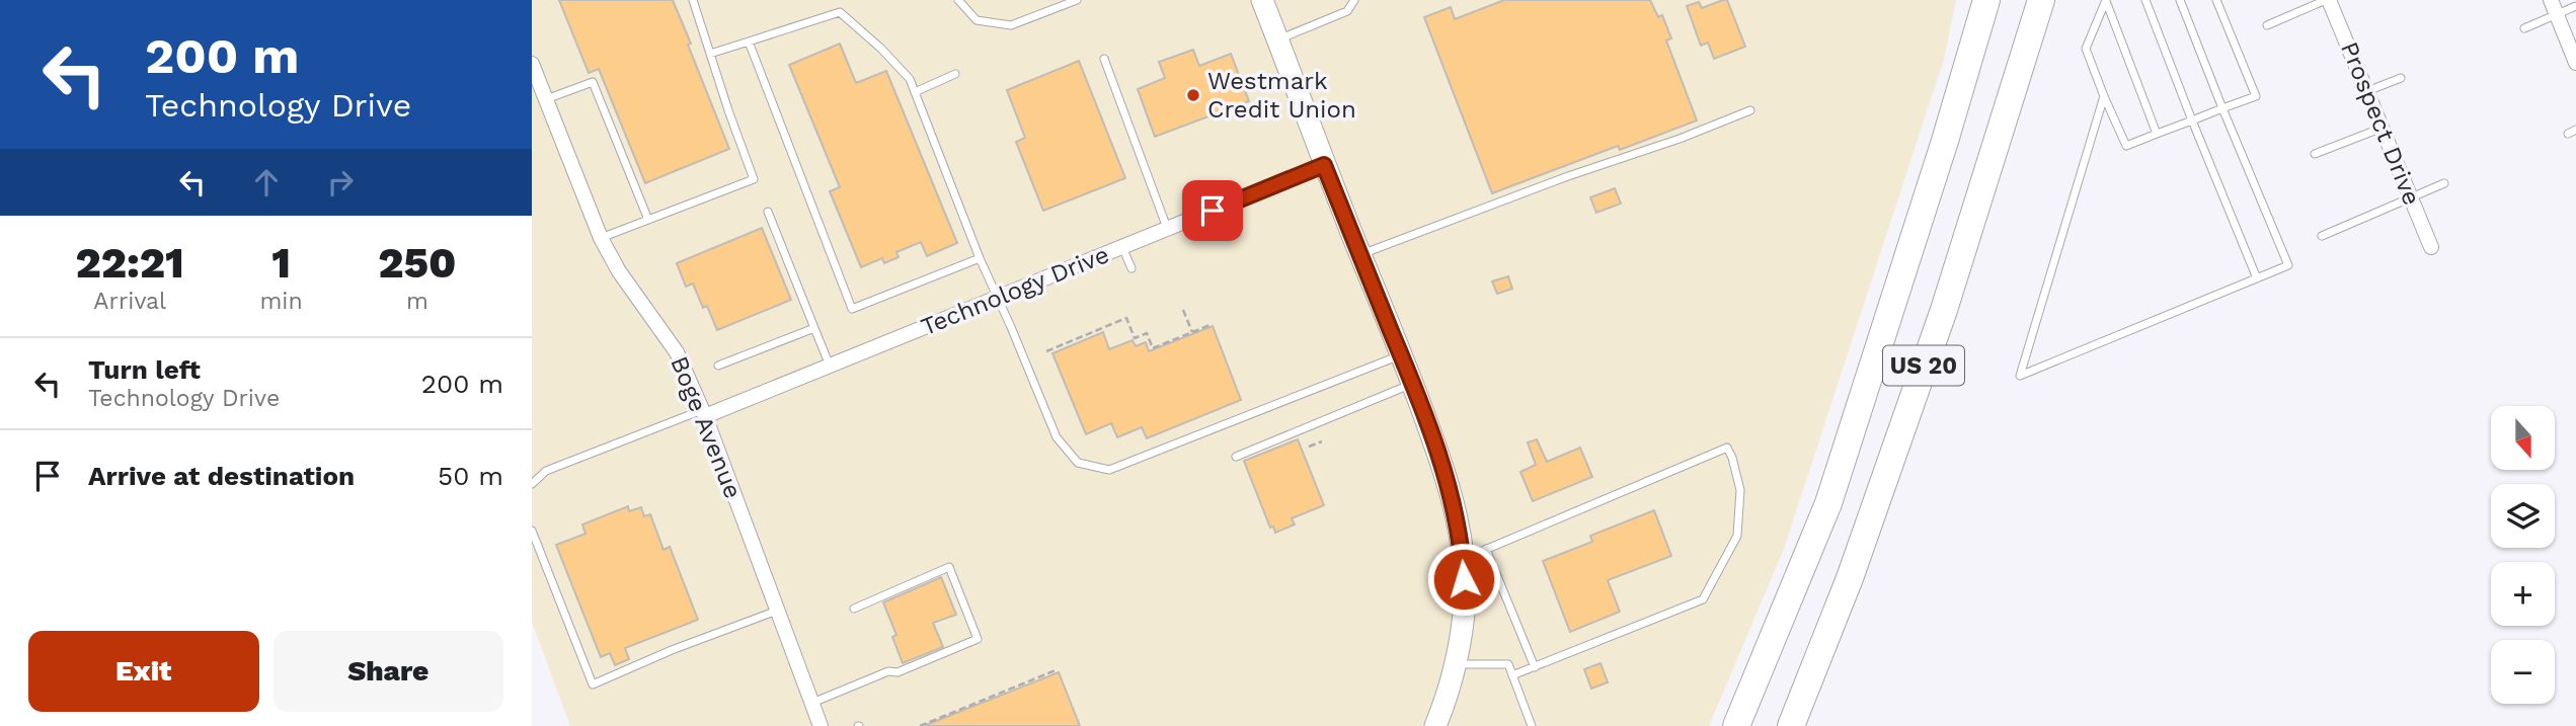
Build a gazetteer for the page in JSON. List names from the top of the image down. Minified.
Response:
{"streets":{"highway":["US 20"],"street":["Prospect Drive","Technology Drive","Boge Avenue"]},"crossings":[["Technology Drive","Boge Avenue"]],"places":["Westmark Credit Union"],"north":"bottom","page":{"turn":["200 m","Technology Drive"],"eta":["22:21","Arrival","1","min","250","m"],"list":[{"name":"Turn left","note":"Technology Drive","value":"200 m"},{"name":"Arrive at destination","value":"50 m"}],"map_buttons":["+","−"],"buttons":["Exit","Share"]}}
